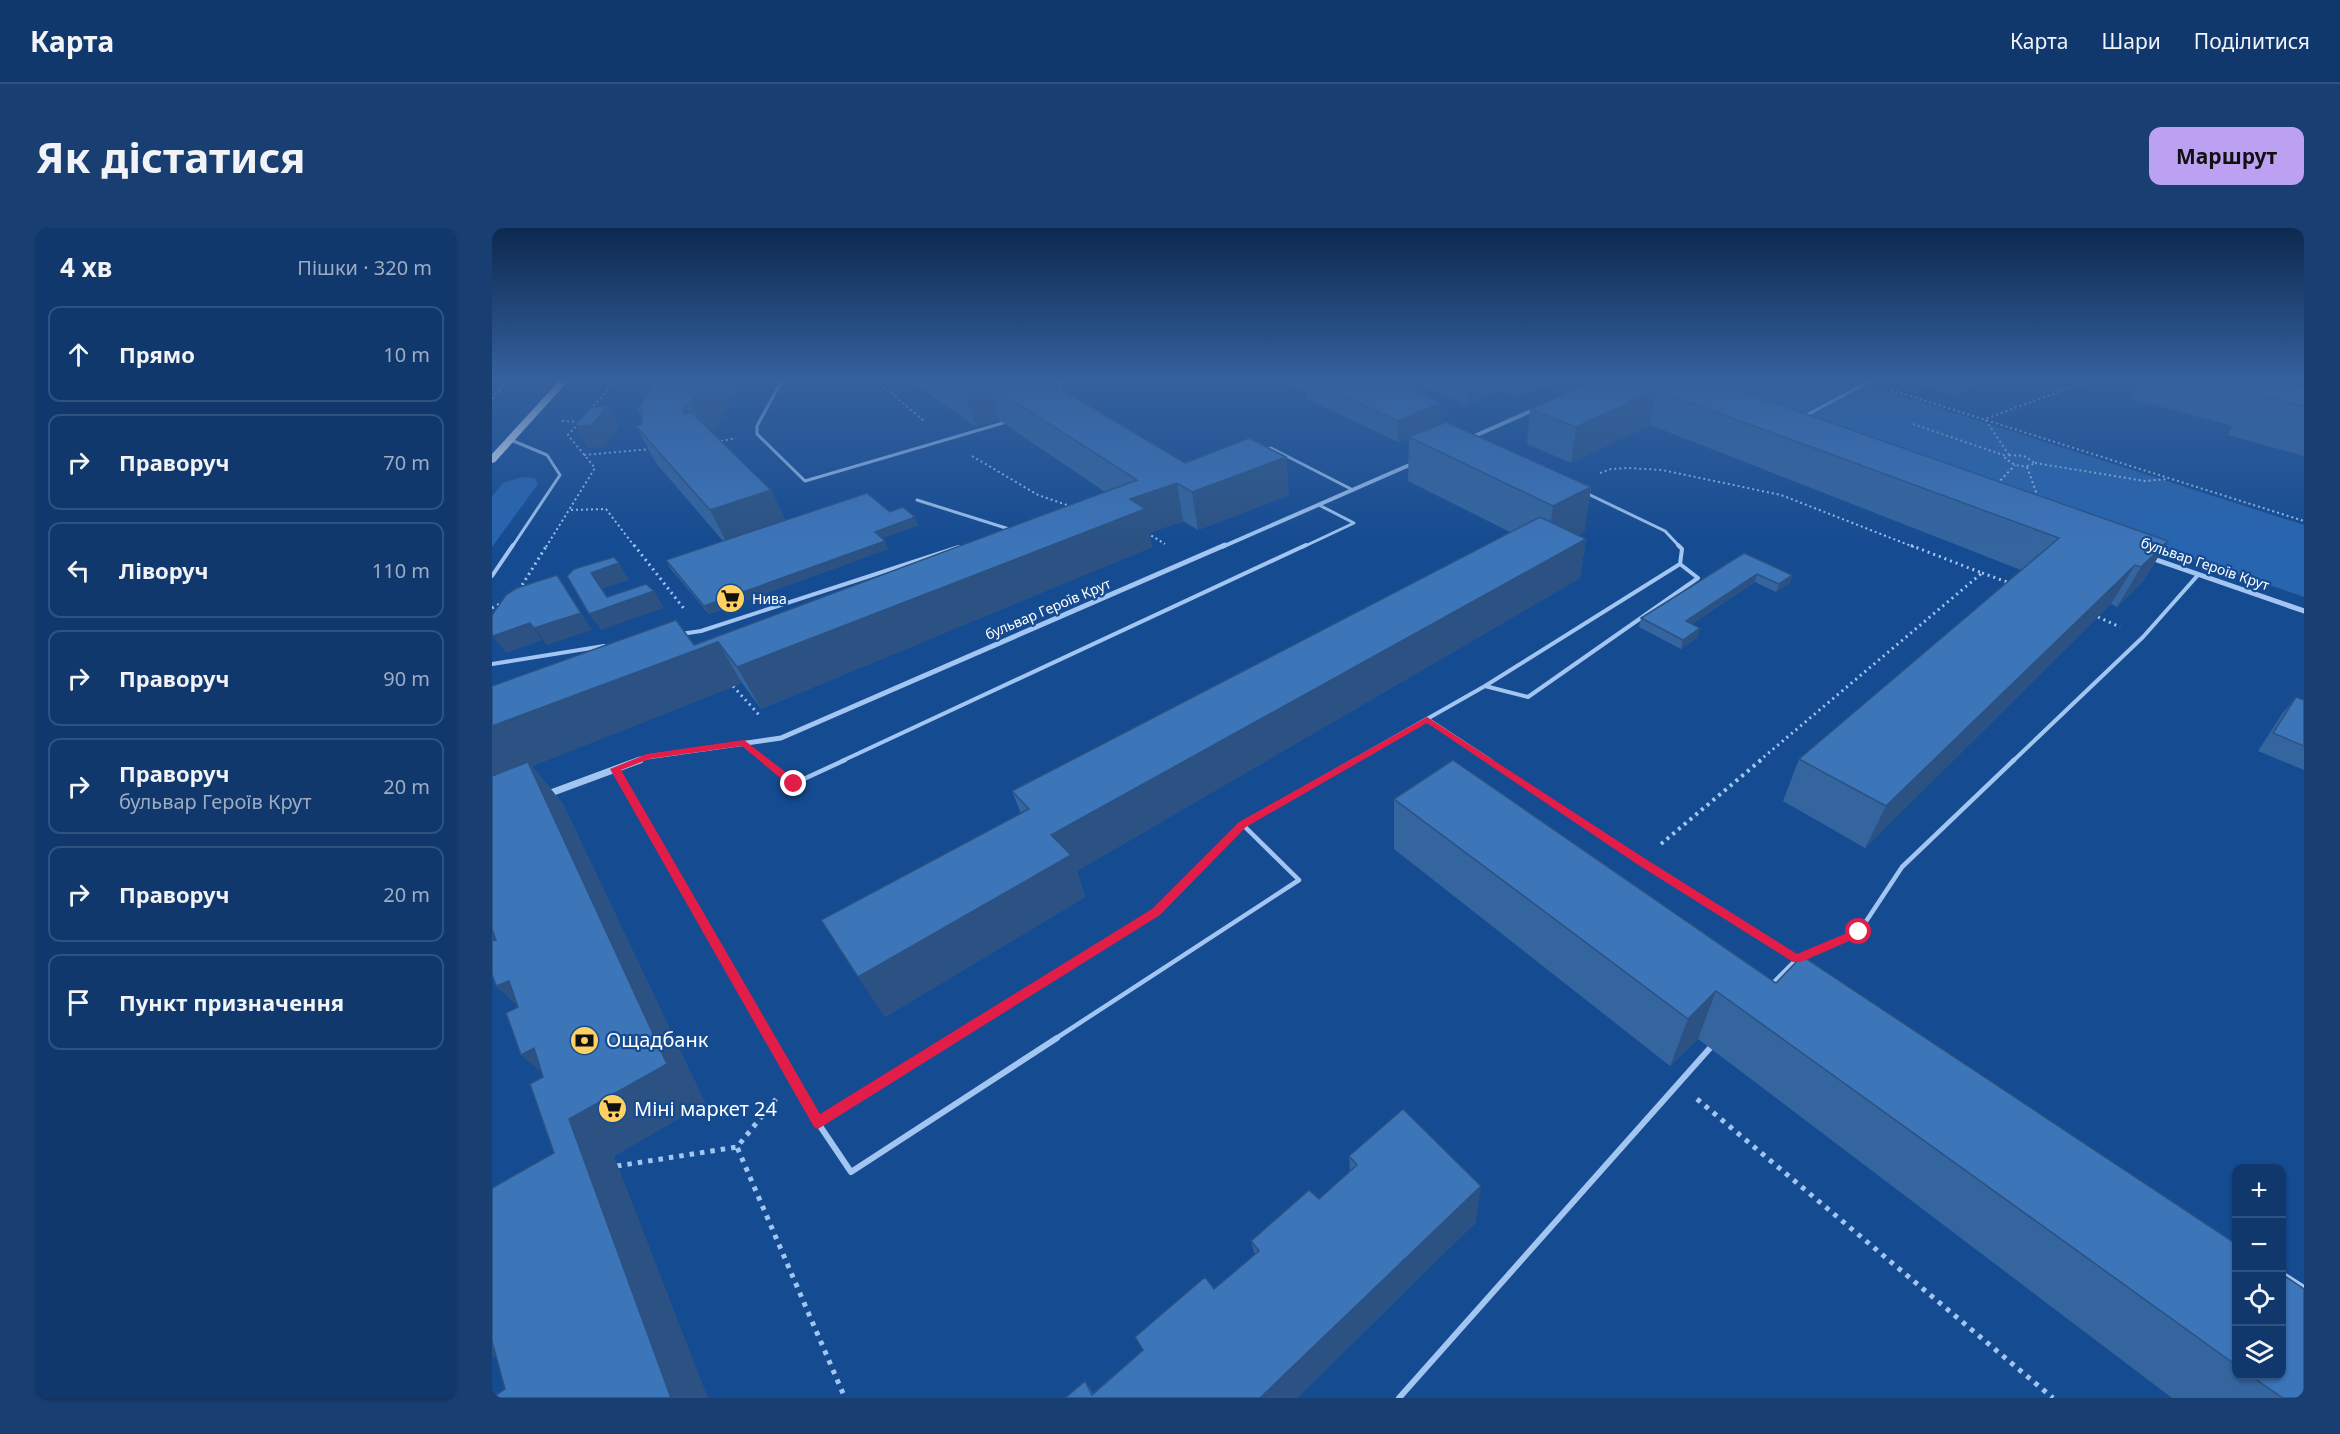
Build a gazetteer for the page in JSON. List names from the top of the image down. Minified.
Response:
{"streets":{"street":["бульвар Героїв Крут"]},"places":{"supermarket":["Нива","Міні маркет 24"],"bank":["Ощадбанк"]},"page":{"header":"Карта","nav":["Карта","Шари","Поділитися"],"buttons":"Маршрут","title":"Як дістатися","heading":["4 хв","Пішки · 320 m"],"list":[["Прямо","10 m"],["Праворуч","70 m"],["Ліворуч","110 m"],["Праворуч","90 m"],["Праворуч","бульвар Героїв Крут","20 m"],["Праворуч","20 m"],"Пункт призначення"],"map_buttons":["+","−"]}}
